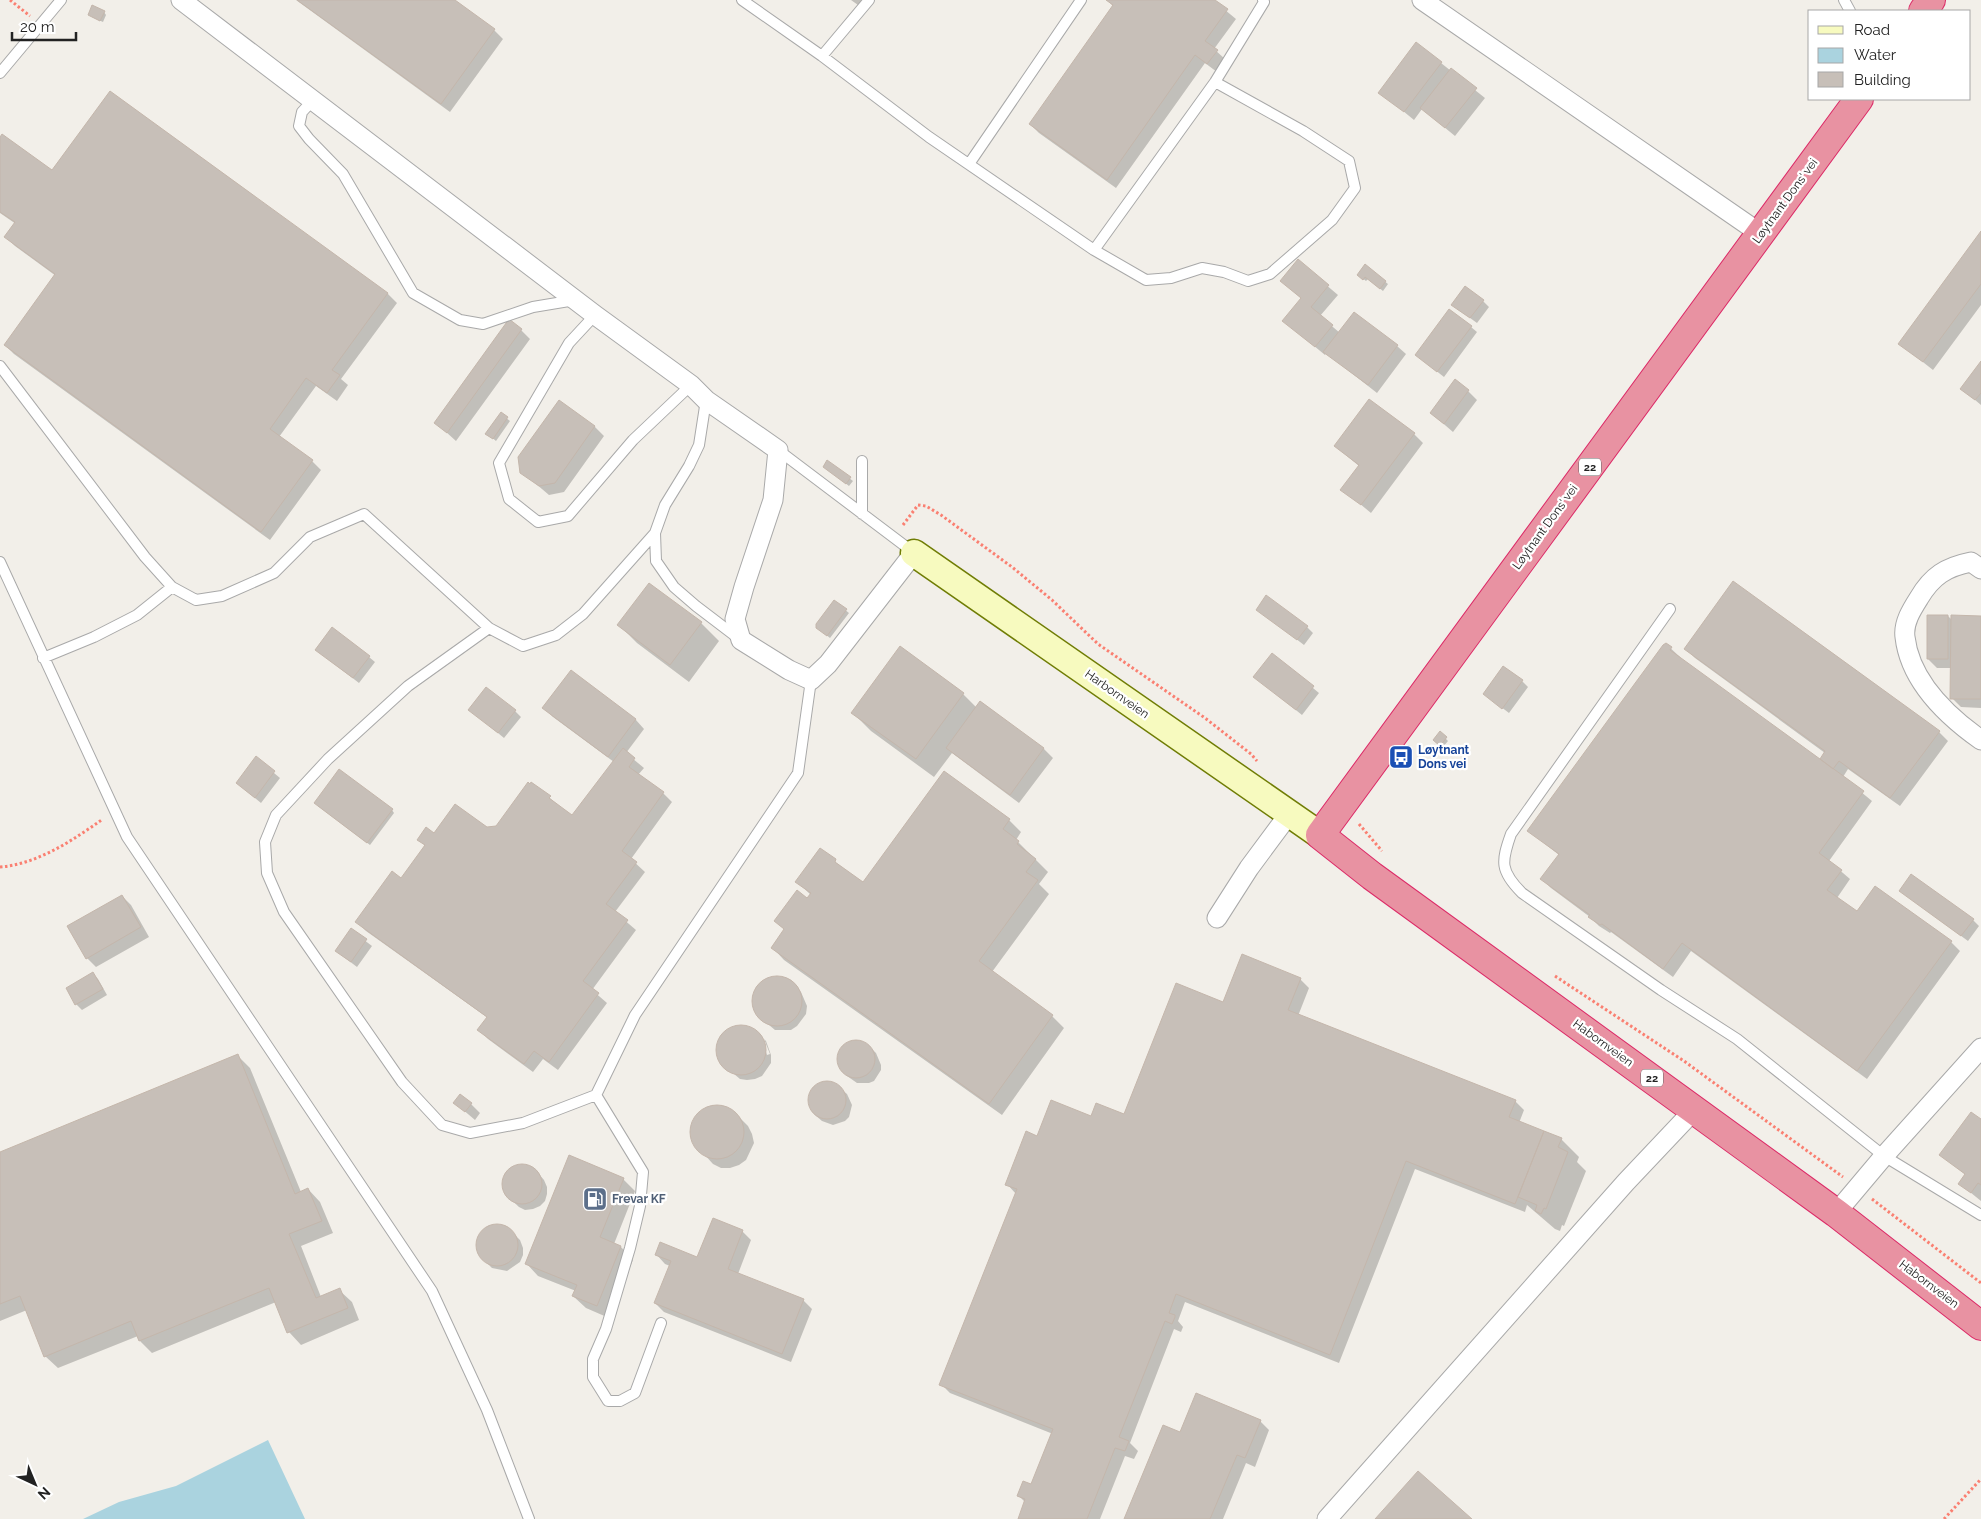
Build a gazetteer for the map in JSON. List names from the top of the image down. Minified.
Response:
{"streets":{"highway":["Løytnant Dons' vei","22","Habornveien"],"street":["Harbornveien"]},"crossings":[["Løytnant Dons' vei","Harbornveien"],["Løytnant Dons' vei","Habornveien"],["Harbornveien","Habornveien"]],"places":{"bus stop":["Løytnant Dons vei"],"fuel station":["Frevar KF"]},"legend":["Road","Water","Building"],"scale_bar":"20 m","north":"bottom right"}
